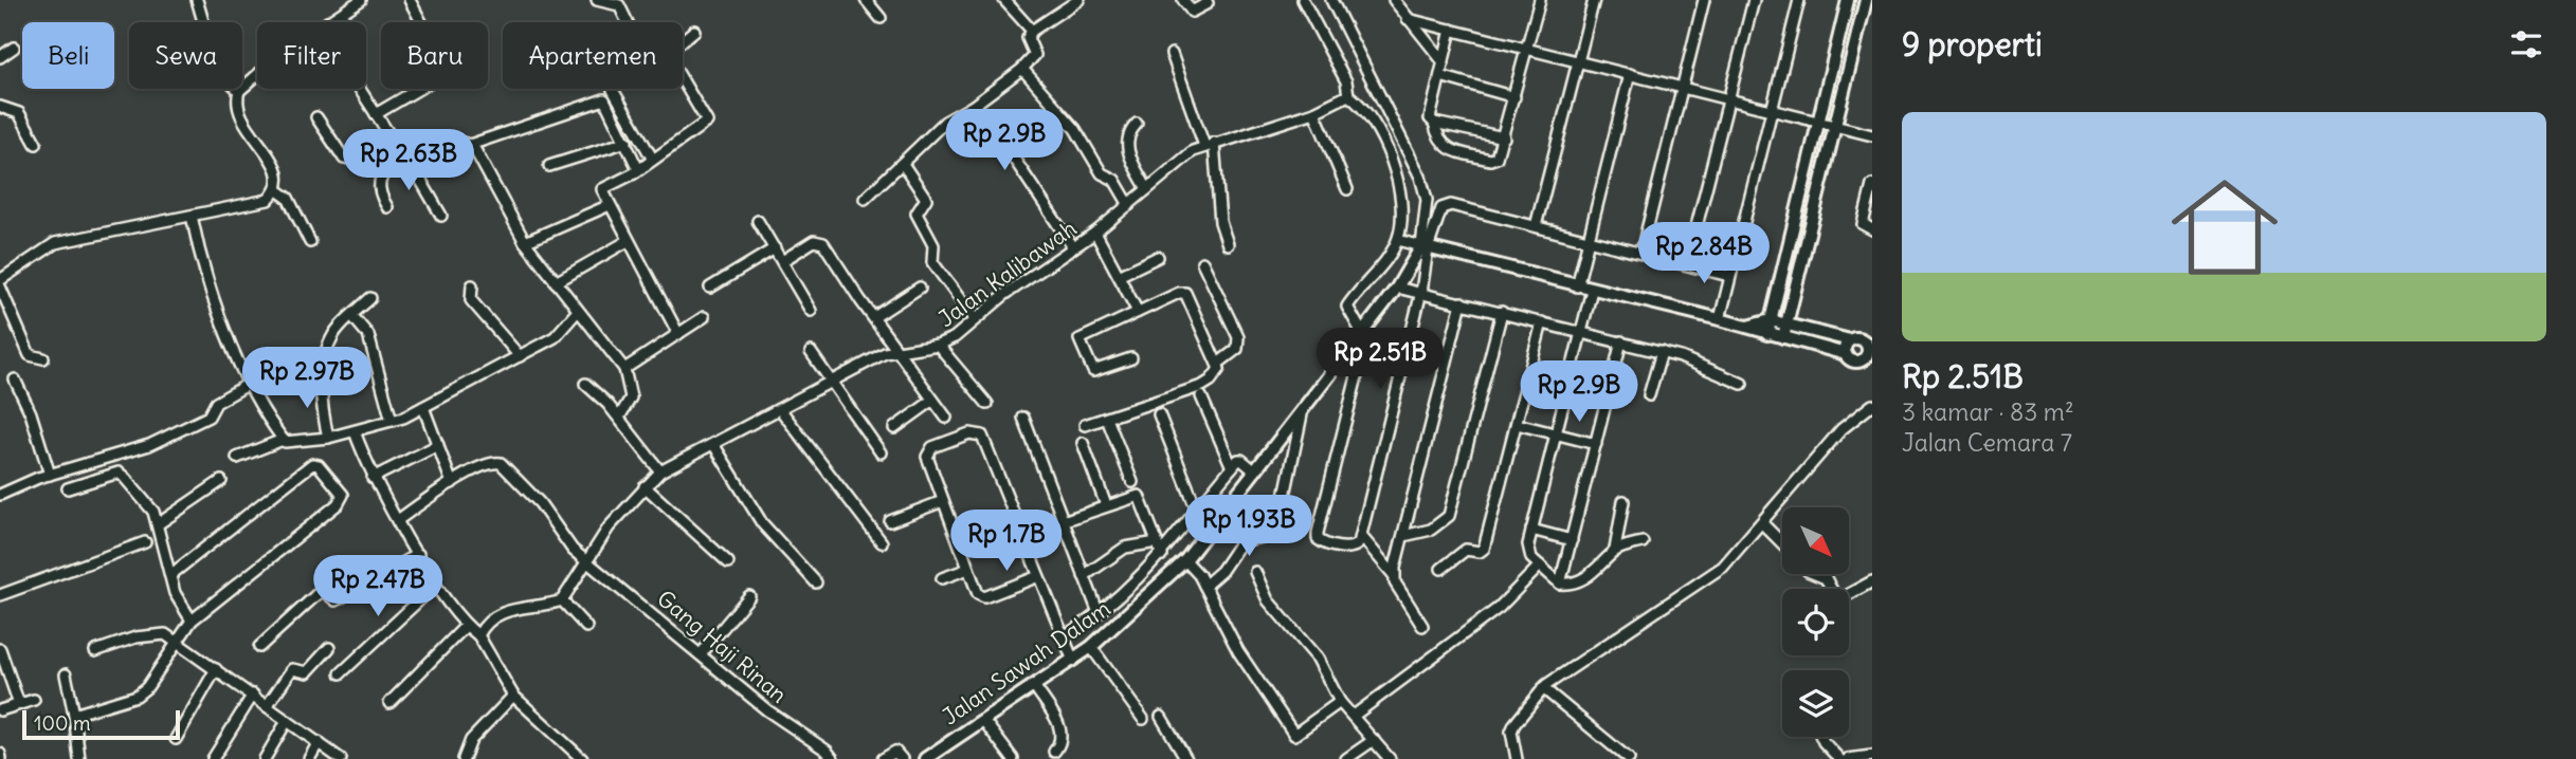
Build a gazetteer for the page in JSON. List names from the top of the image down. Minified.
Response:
{"streets":{"street":["Jalan Kalibawah","Gang Haji Rinan","Jalan Sawah Dalam"]},"crossings":[["Jalan Kalibawah","Gang Haji Rinan"]],"scale_bar":"100 m","north":"bottom right","page":{"heading":"9 properti","chip":["Beli","Sewa","Filter","Baru","Apartemen"],"list":[{"name":"Rp 2.51B","note":"3 kamar · 83 m² · Jalan Cemara 7"}],"price":["Rp 2.9B","Rp 2.63B","Rp 2.84B","Rp 2.51B","Rp 2.97B","Rp 2.9B","Rp 1.93B","Rp 1.7B","Rp 2.47B"],"scale":"100 m"}}
